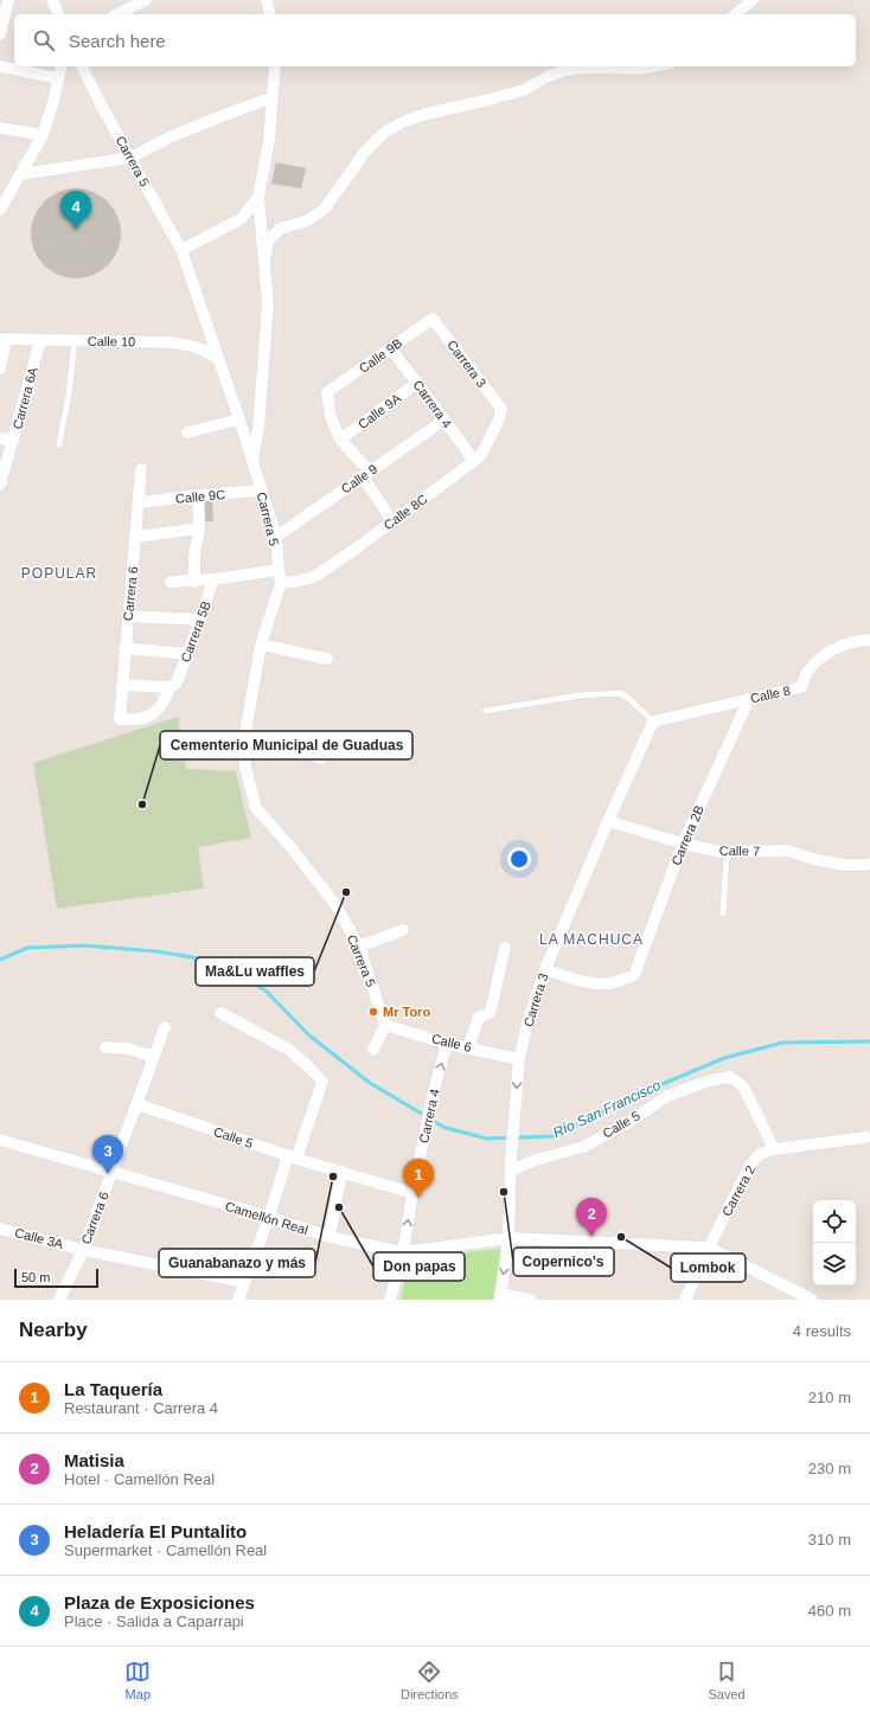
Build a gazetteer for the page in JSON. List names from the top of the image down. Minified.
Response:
{"streets":{"street":["Carrera 5","Calle 10","Calle 9B","Carrera 3","Carrera 6A","Carrera 4","Calle 9A","Calle 9","Calle 9C","Calle 8C","Carrera 6","Carrera 5B","Calle 8","Carrera 2B","Calle 7","Calle 6","Calle 5","Carrera 2","Camellón Real","Calle 3A"]},"crossings":[["Carrera 5","Calle 10"],["Carrera 5","Calle 9"],["Carrera 5","Calle 9C"],["Carrera 5","Calle 8C"],["Carrera 5","Calle 6"],["Calle 10","Carrera 6A"],["Calle 9B","Carrera 3"],["Calle 9B","Carrera 4"],["Calle 9B","Calle 9A"],["Carrera 3","Calle 8C"],["Carrera 3","Calle 8"],["Carrera 3","Carrera 2B"],["Carrera 3","Calle 7"],["Carrera 3","Calle 6"],["Carrera 3","Calle 5"],["Carrera 3","Camellón Real"],["Carrera 4","Calle 9A"],["Carrera 4","Calle 9"],["Carrera 4","Calle 8C"],["Carrera 4","Calle 6"],["Carrera 4","Calle 5"],["Carrera 4","Camellón Real"],["Calle 9C","Carrera 6"],["Calle 9C","Carrera 5B"],["Carrera 6","Carrera 5B"],["Carrera 6","Calle 5"],["Carrera 6","Camellón Real"],["Carrera 6","Calle 3A"],["Calle 8","Carrera 2B"],["Carrera 2B","Calle 7"],["Calle 5","Carrera 2"],["Carrera 2","Camellón Real"]],"districts":["POPULAR","LA MACHUCA"],"water":["Río San Francisco"],"places":["Cementerio Municipal de Guaduas","Ma&Lu waffles","Mr Toro","Guanabanazo y más","Copernico's","Don papas","Lombok"],"scale_bar":"50 m","page":{"search":"Search here","pins":["4","3","1","2"],"scale":"50 m","heading":["Nearby","4 results"],"list":[{"mark":"1","name":"La Taquería","note":"Restaurant · Carrera 4","value":"210 m"},{"mark":"2","name":"Matisia","note":"Hotel · Camellón Real","value":"230 m"},{"mark":"3","name":"Heladería El Puntalito","note":"Supermarket · Camellón Real","value":"310 m"},{"mark":"4","name":"Plaza de Exposiciones","note":"Place · Salida a Caparrapi","value":"460 m"}],"nav":["Map","Directions","Saved"]}}
